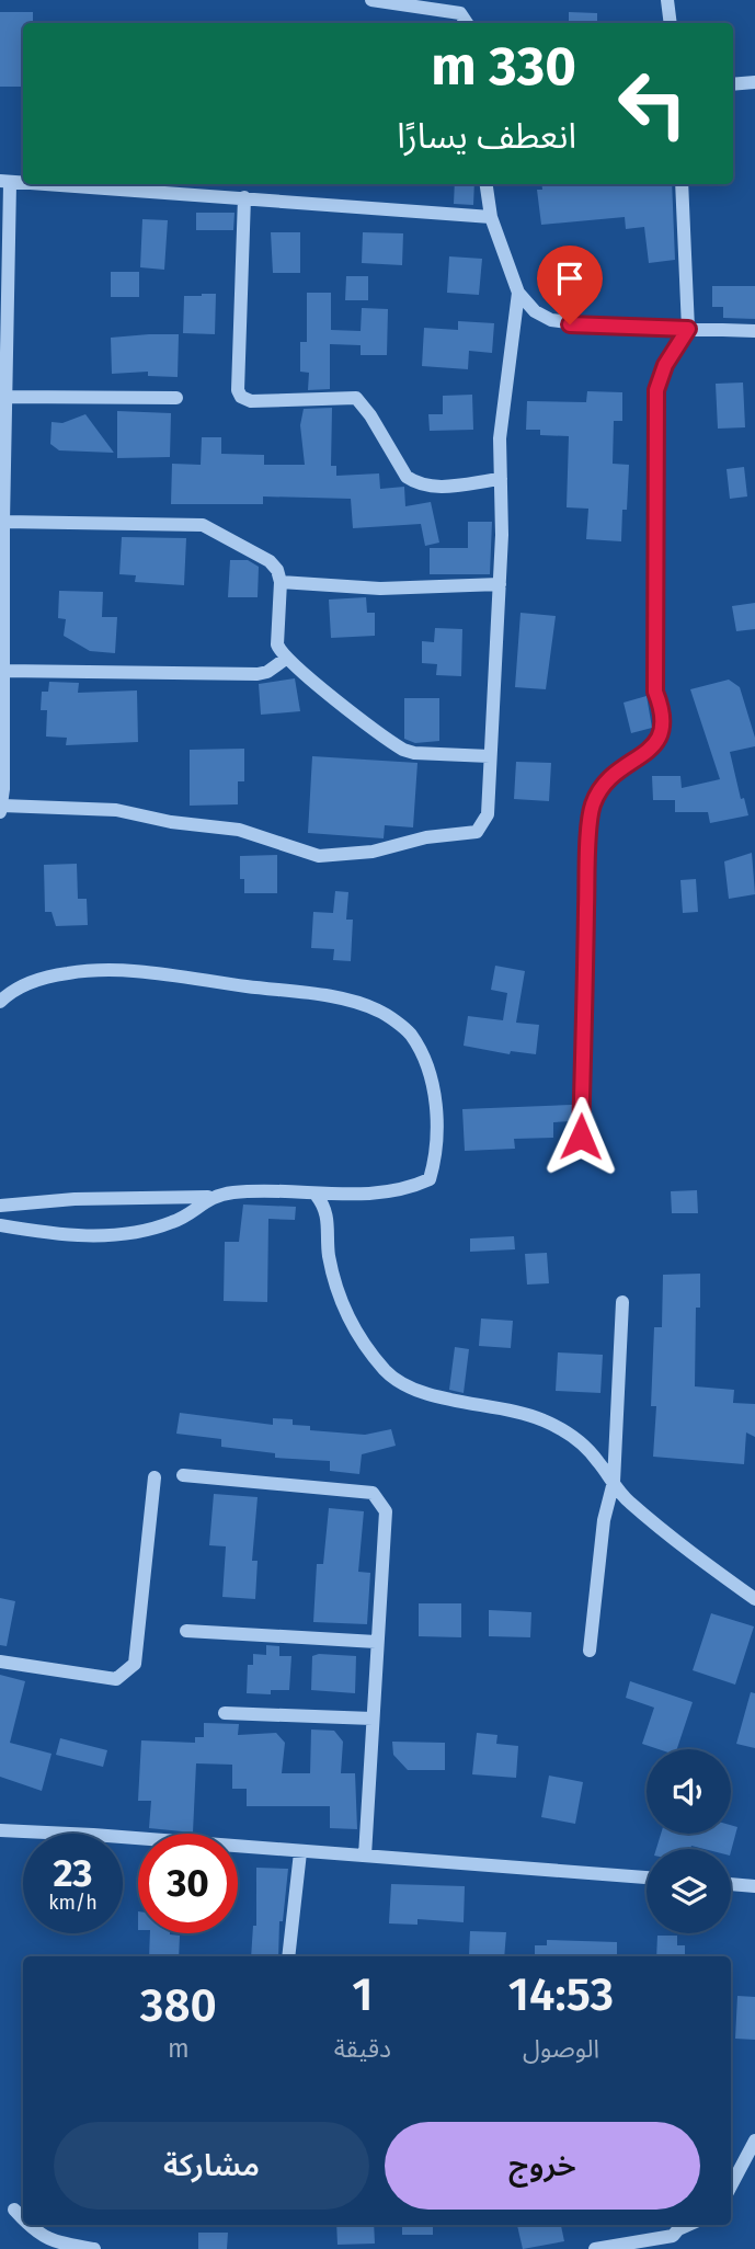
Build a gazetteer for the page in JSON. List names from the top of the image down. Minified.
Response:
{"page":{"turn":["330 m","انعطف يسارًا"],"speed":"23 km/h","limit":"30","eta":["14:53","الوصول","1","دقيقة","380","m"],"buttons":["خروج","مشاركة"]}}
